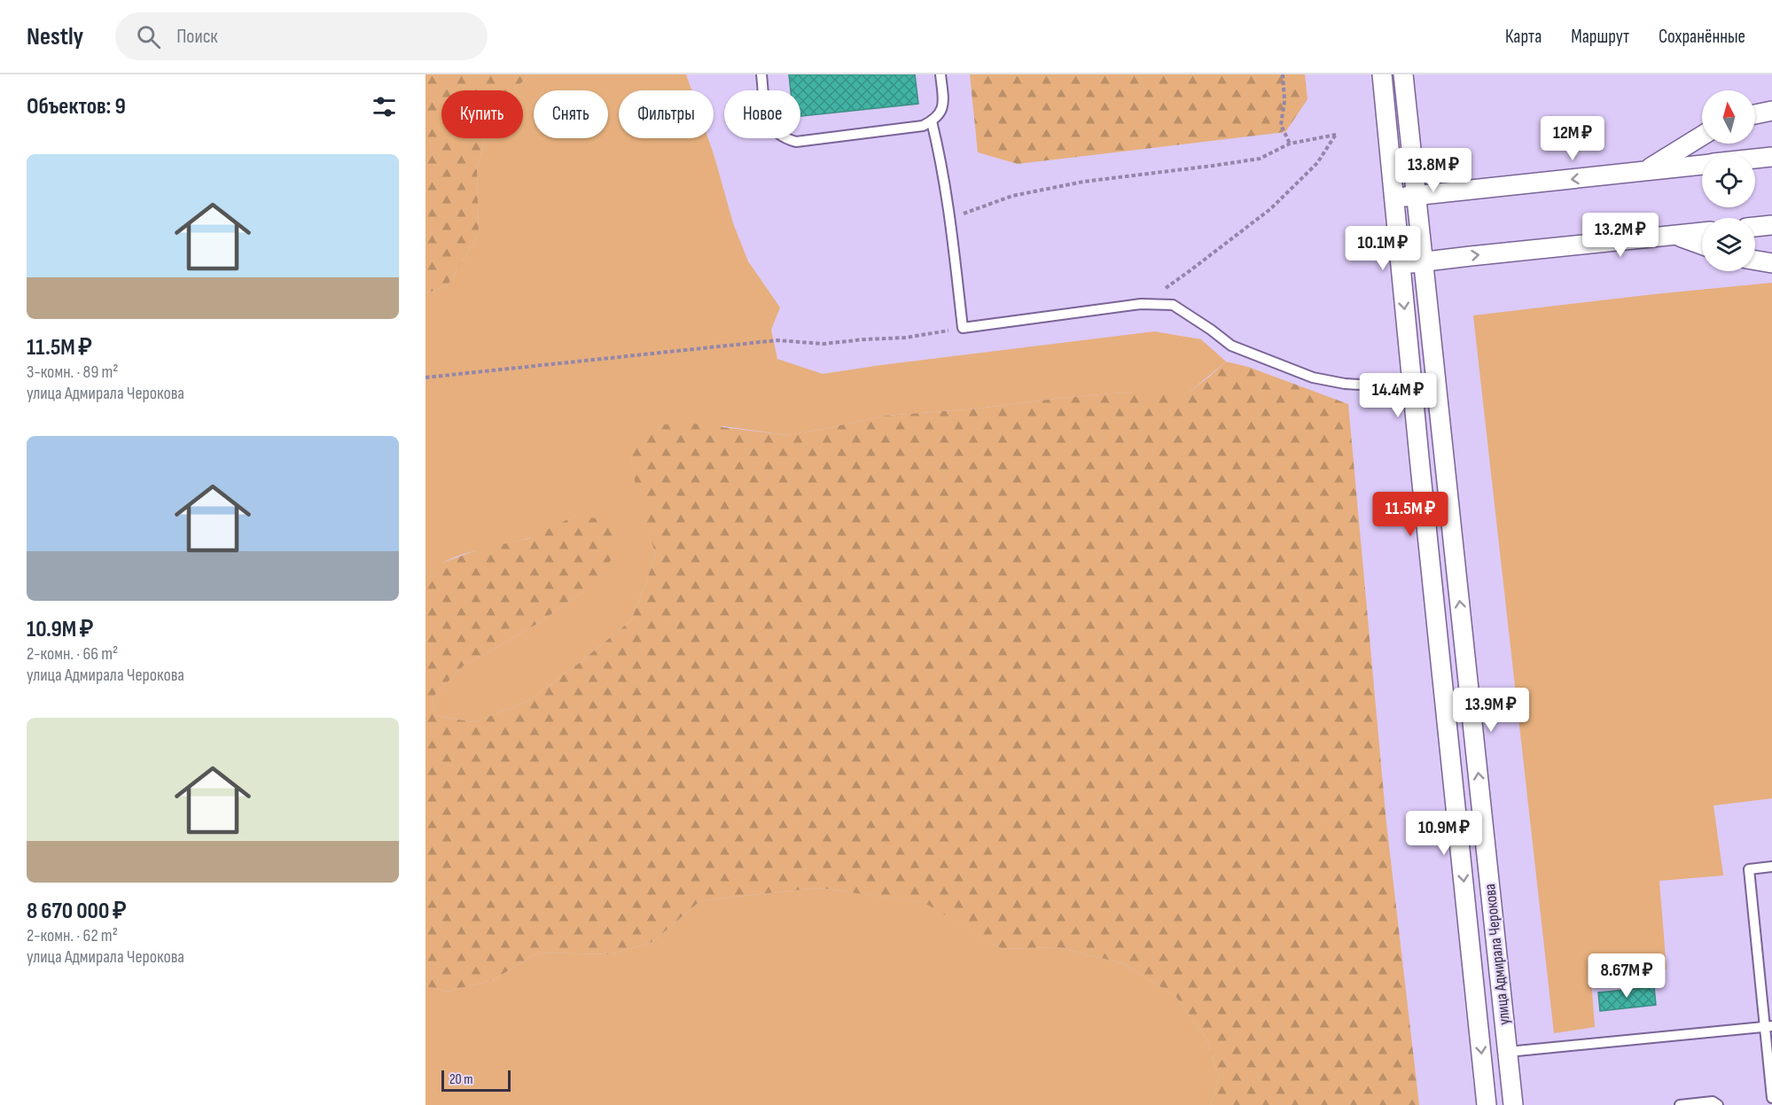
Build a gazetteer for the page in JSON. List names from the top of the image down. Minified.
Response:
{"streets":{"street":["улица Адмирала Черокова"]},"scale_bar":"20 m","north":"top","page":{"header":"Nestly","search":"Поиск","nav":["Карта","Маршрут","Сохранённые"],"heading":"Объектов: 9","chip":["Купить","Снять","Фильтры","Новое"],"price":["12M ₽","13.8M ₽","13.2M ₽","10.1M ₽","14.4M ₽","11.5M ₽","13.9M ₽","10.9M ₽","8.67M ₽"],"list":[{"name":"11.5M ₽","note":"3-комн. · 89 m² · улица Адмирала Черокова"},{"name":"10.9M ₽","note":"2-комн. · 66 m² · улица Адмирала Черокова"},{"name":"8 670 000 ₽","note":"2-комн. · 62 m² · улица Адмирала Черокова"}],"scale":"20 m"}}
